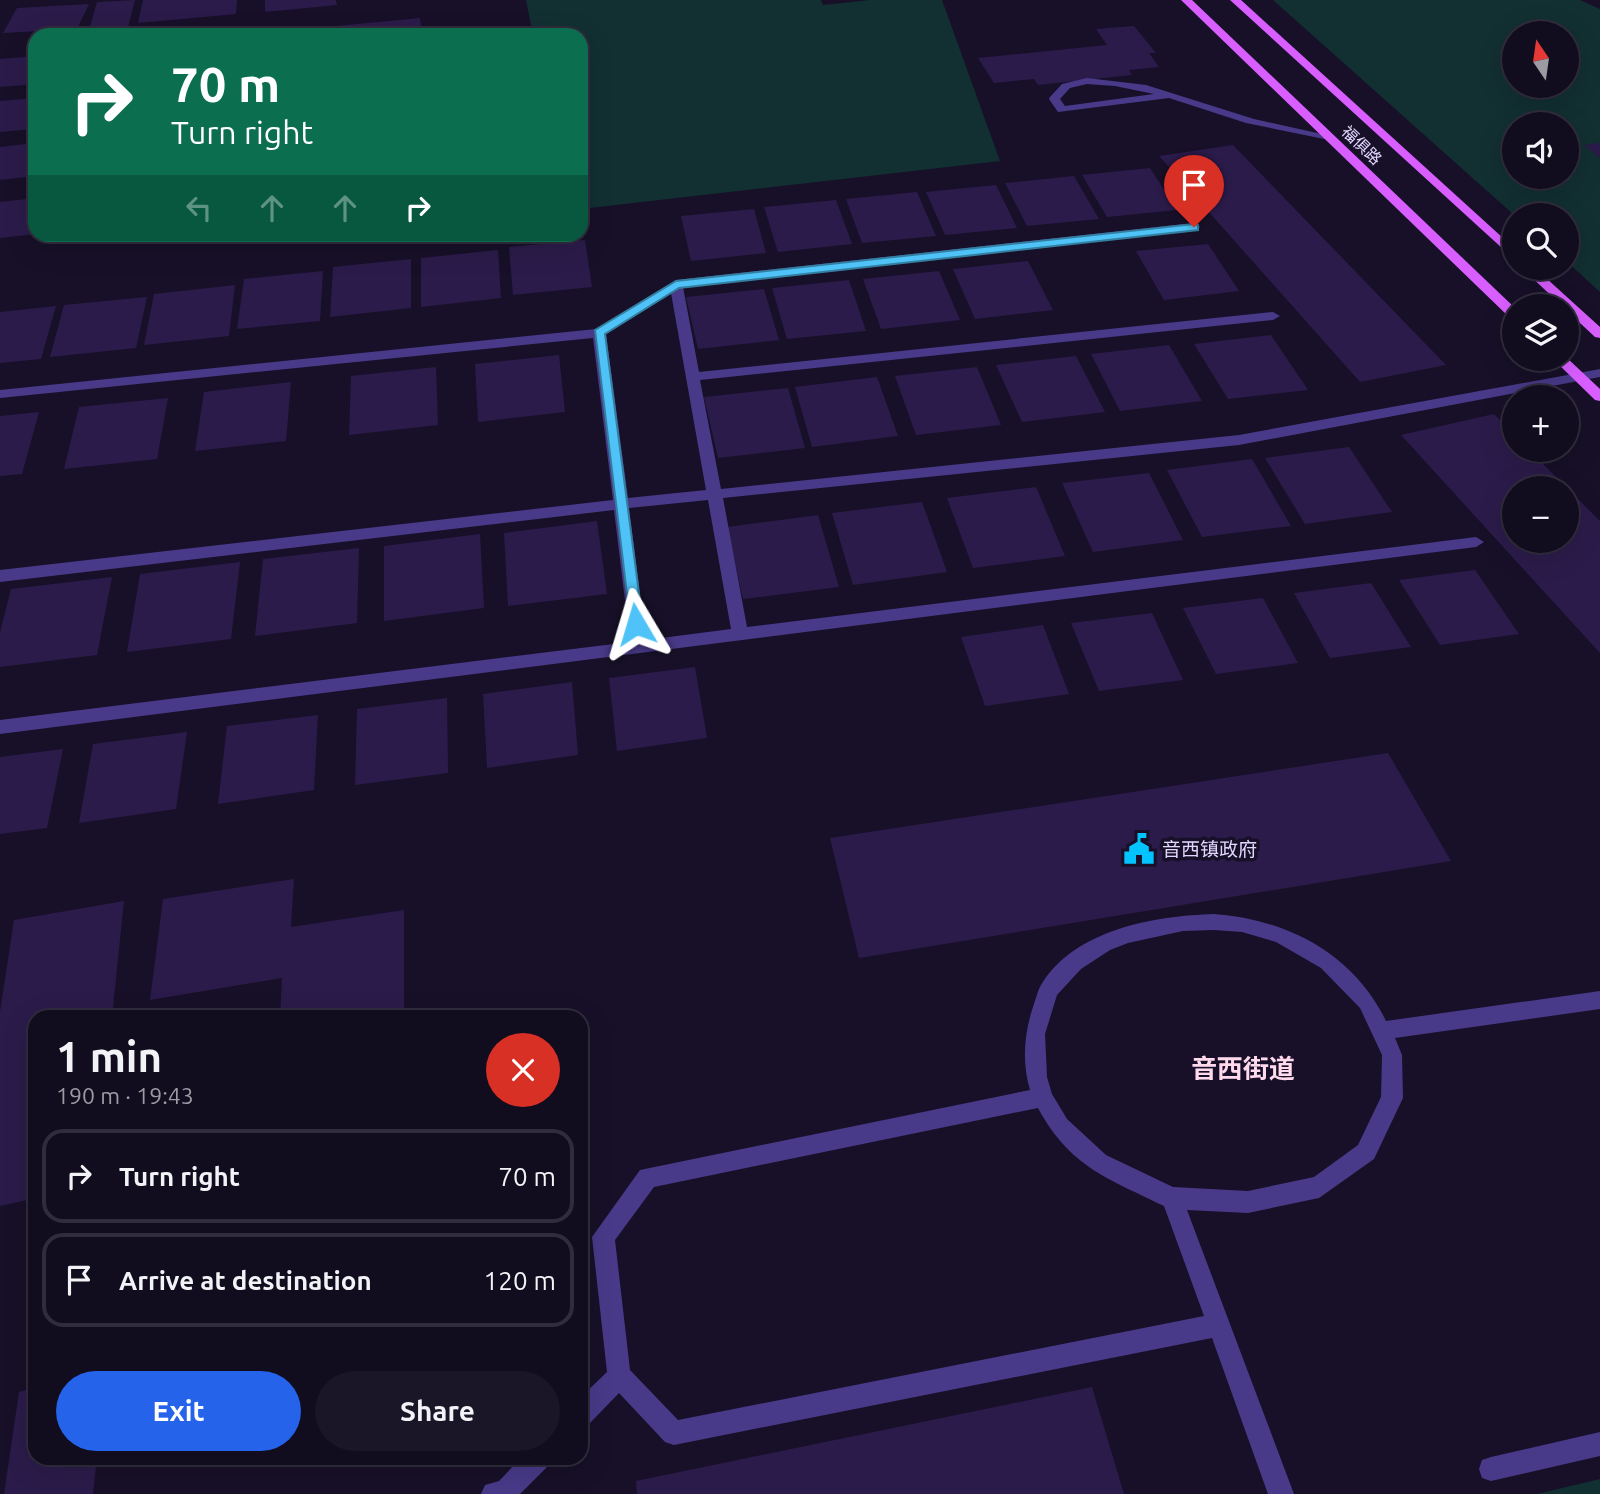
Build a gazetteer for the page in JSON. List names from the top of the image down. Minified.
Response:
{"streets":{"main road":["福俱路"]},"districts":["音西街道"],"places":{"public building":["音西镇政府"]},"north":"top","page":{"map_buttons":["+","−"],"turn":["70 m","Turn right"],"heading":["1 min","190 m · 19:43"],"list":[{"name":"Turn right","value":"70 m"},{"name":"Arrive at destination","value":"120 m"}],"buttons":["Exit","Share"]}}
